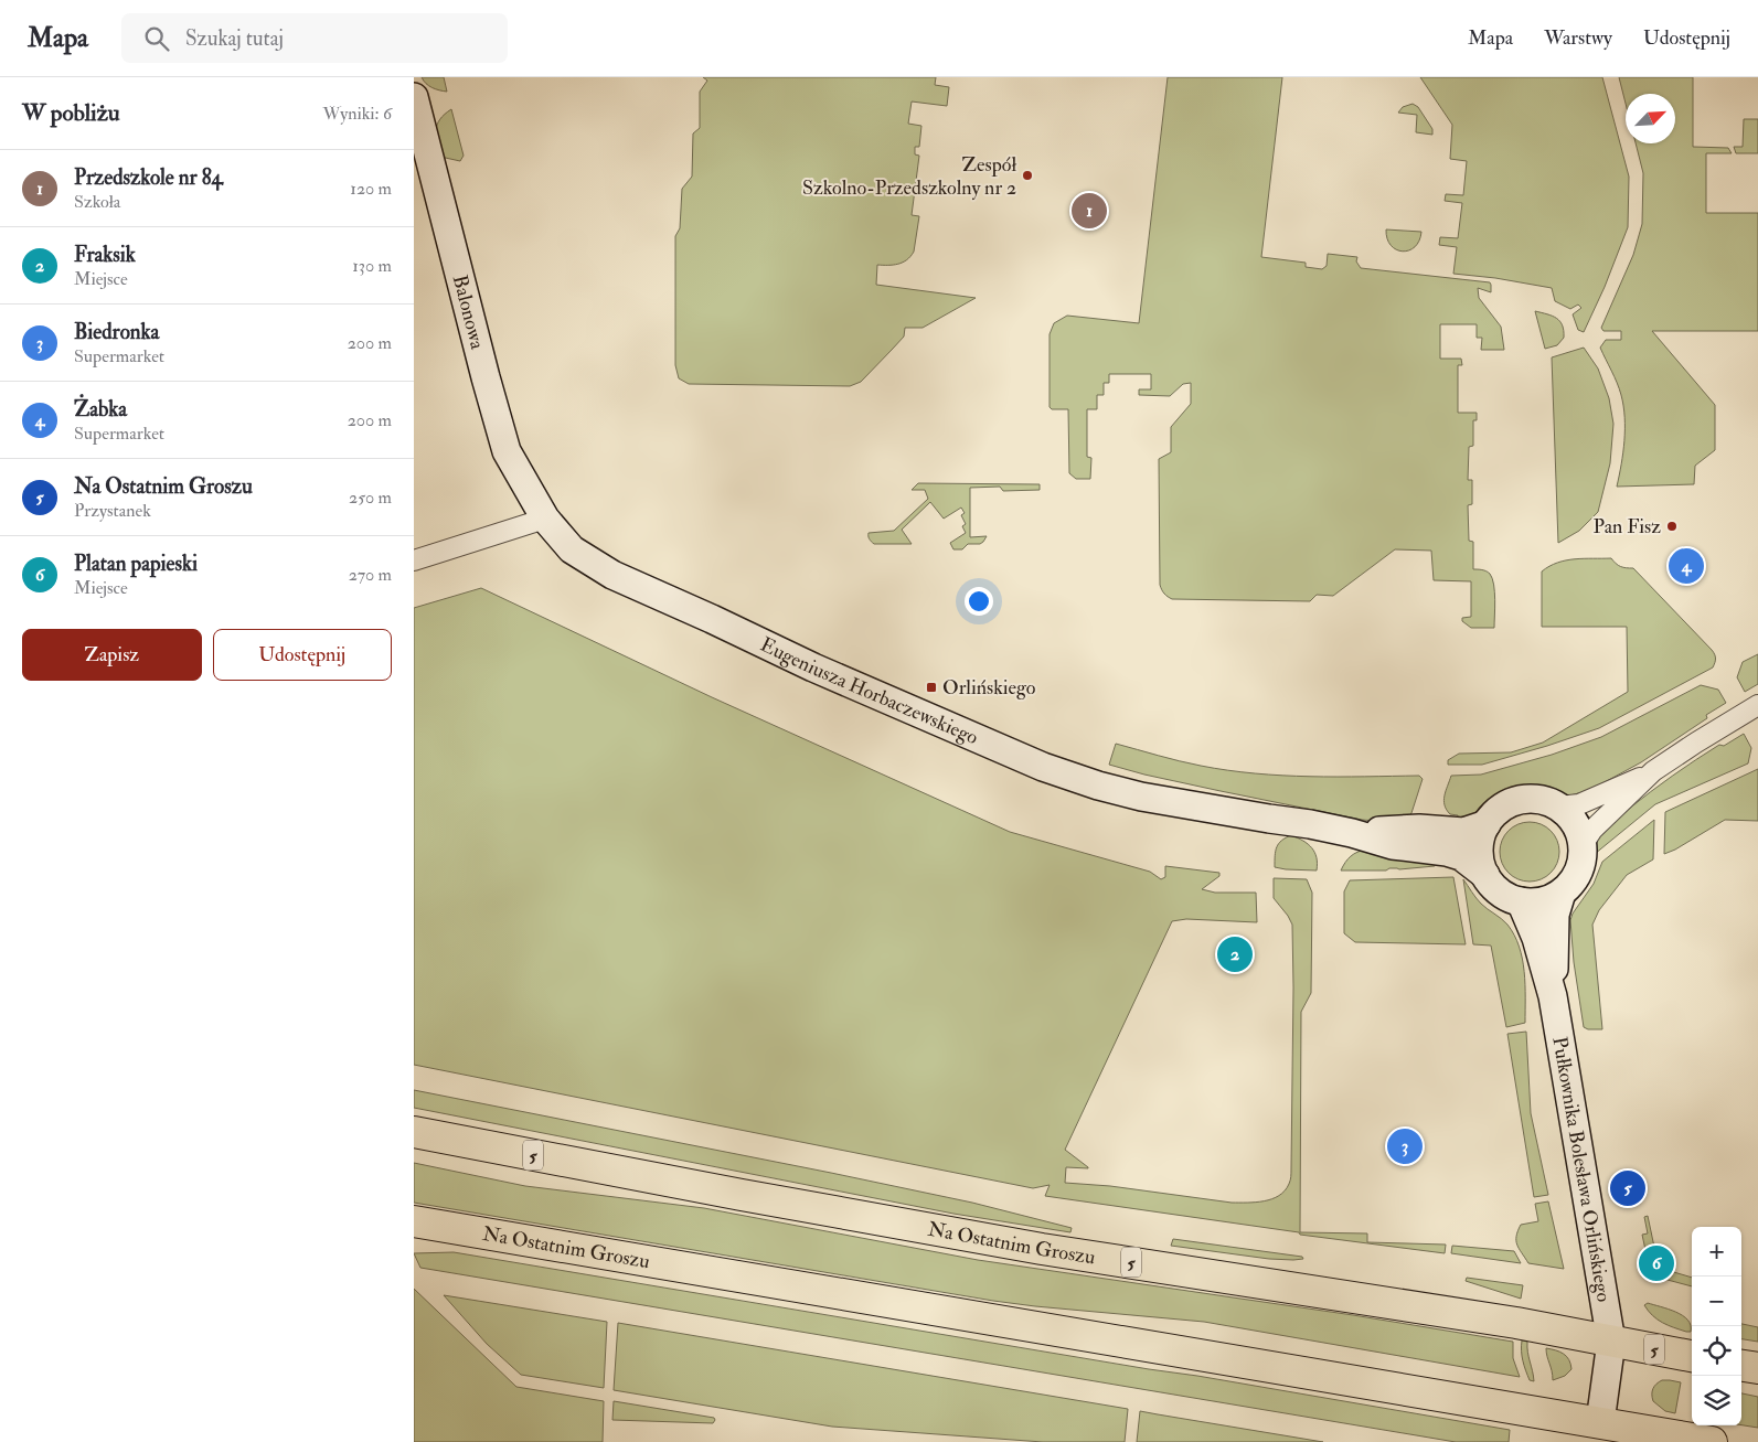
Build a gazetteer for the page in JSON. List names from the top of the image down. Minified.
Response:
{"streets":{"main road":["5","Na Ostatnim Groszu"],"street":["Balonowa","Eugeniusza Horbaczewskiego","Pułkownika Bolesława Orlińskiego"]},"crossings":[["Balonowa","Eugeniusza Horbaczewskiego"],["Pułkownika Bolesława Orlińskiego","Na Ostatnim Groszu"]],"places":{"other":["Zespół Szkolno-Przedszkolny nr 2","Pan Fisz"],"transit":["Orlińskiego"]},"north":"top right","page":{"header":"Mapa","search":"Szukaj tutaj","nav":["Mapa","Warstwy","Udostępnij"],"heading":["W pobliżu","Wyniki: 6"],"list":[{"mark":"1","name":"Przedszkole nr 84","note":"Szkoła","value":"120 m"},{"mark":"2","name":"Fraksik","note":"Miejsce","value":"130 m"},{"mark":"3","name":"Biedronka","note":"Supermarket","value":"200 m"},{"mark":"4","name":"Żabka","note":"Supermarket","value":"200 m"},{"mark":"5","name":"Na Ostatnim Groszu","note":"Przystanek","value":"250 m"},{"mark":"6","name":"Platan papieski","note":"Miejsce","value":"270 m"}],"pins":["1","4","2","3","5","6"],"buttons":["Zapisz","Udostępnij"],"map_buttons":["+","−"]}}
